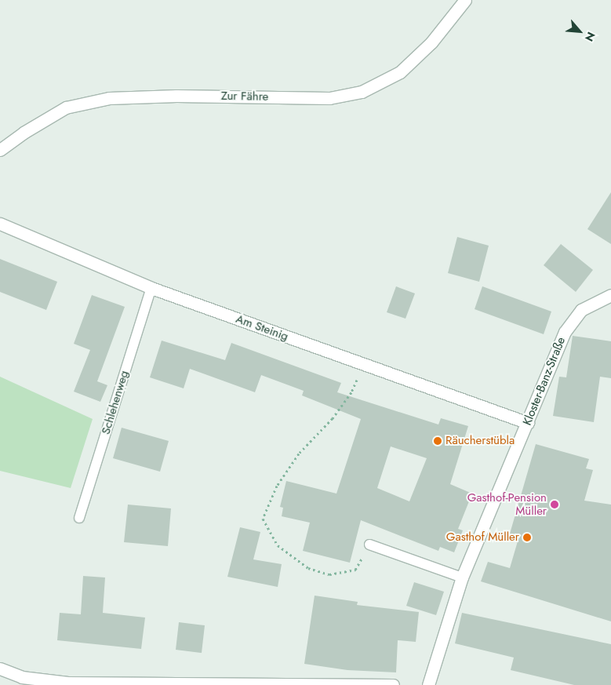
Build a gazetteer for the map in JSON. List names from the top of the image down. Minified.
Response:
{"streets":{"street":["Zur Fähre","Am Steinig","Kloster-Banz-Straße"],"lane":["Schlehenweg"]},"crossings":[["Am Steinig","Kloster-Banz-Straße"],["Am Steinig","Schlehenweg"]],"places":["Räucherstübla","Gasthof-Pension Müller","Gasthof Müller"],"north":"bottom right"}
